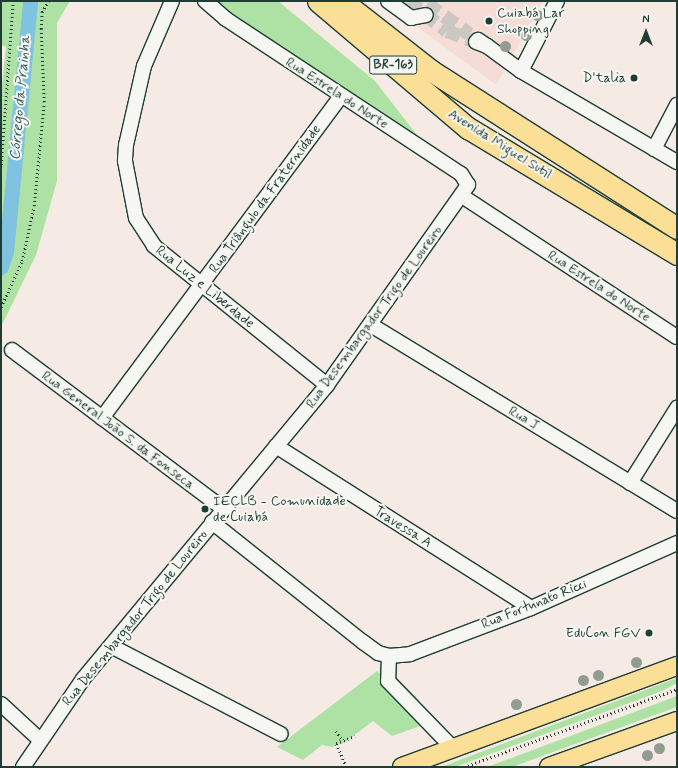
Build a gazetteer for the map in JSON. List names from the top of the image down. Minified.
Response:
{"streets":{"highway":["BR-163","Avenida Miguel Sutil"],"street":["Rua Estrela do Norte","Rua Triângulo da Fraternidade","Rua Luz e Liberdade","Rua Desembargador Trigo de Loureiro","Rua J","Rua General João S. da Fonseca","Travessa A","Rua Fortunato Ricci"]},"crossings":[["Rua Estrela do Norte","Rua Triângulo da Fraternidade"],["Rua Estrela do Norte","Rua Desembargador Trigo de Loureiro"],["Rua Triângulo da Fraternidade","Rua Luz e Liberdade"],["Rua Triângulo da Fraternidade","Rua General João S. da Fonseca"],["Rua Luz e Liberdade","Rua Desembargador Trigo de Loureiro"],["Rua Desembargador Trigo de Loureiro","Rua J"],["Rua Desembargador Trigo de Loureiro","Rua General João S. da Fonseca"],["Rua Desembargador Trigo de Loureiro","Travessa A"],["Travessa A","Rua Fortunato Ricci"]],"water":["Córrego da Prainha"],"places":["Cuiabá Lar Shopping","D'talia","IECLB - Comunidade de Cuiabá","EduCon FGV"],"north":"top"}
